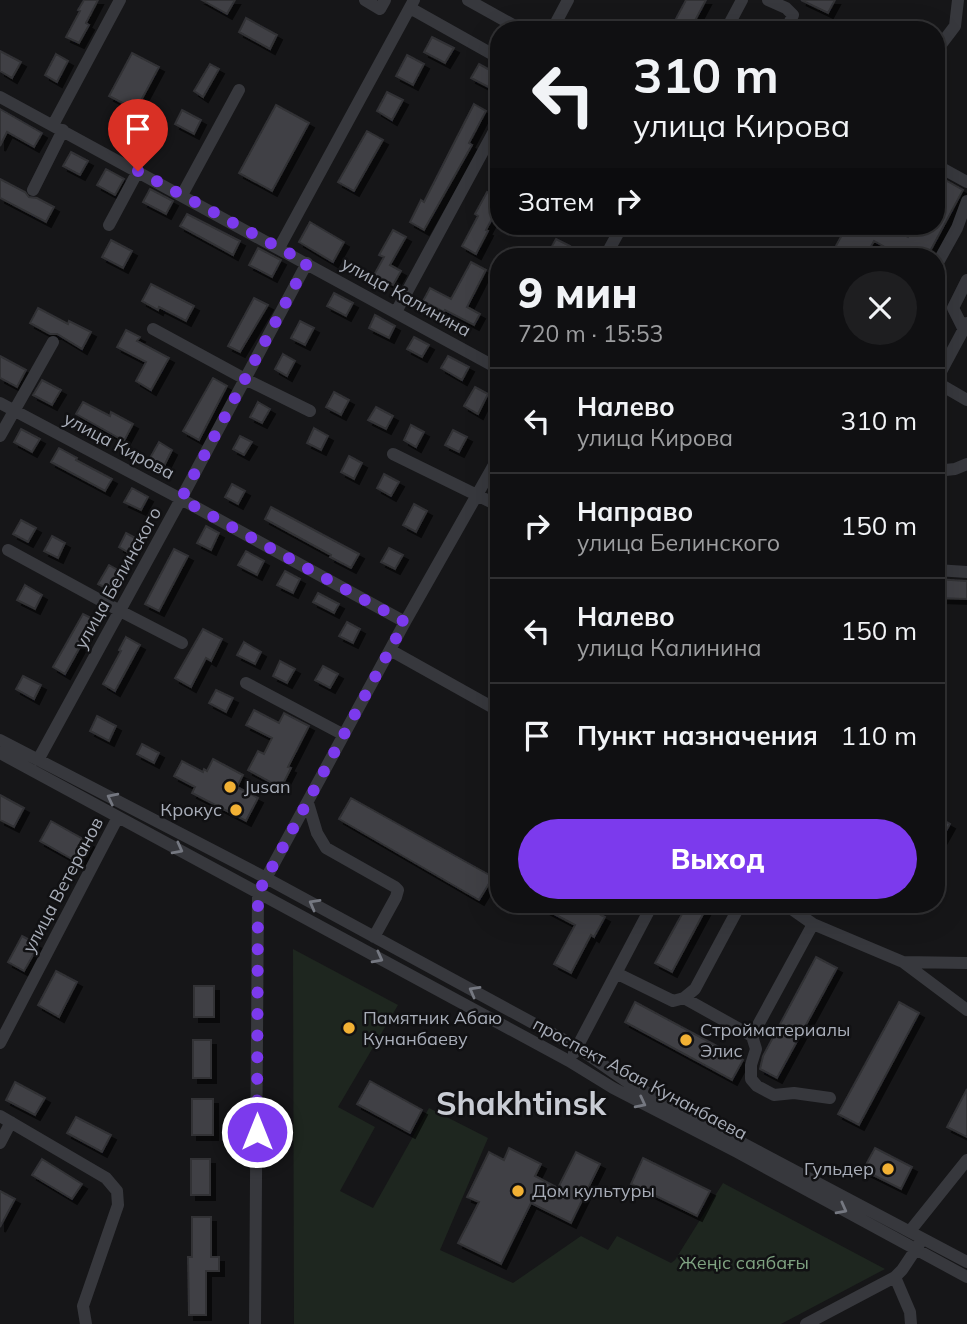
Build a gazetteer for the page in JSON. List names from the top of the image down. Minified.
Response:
{"streets":{"street":["улица Калинина","улица Кирова","улица Белинского","улица Ветеранов","проспект Абая Кунанбаева"]},"crossings":[["улица Калинина","улица Белинского"],["улица Кирова","улица Белинского"],["улица Белинского","проспект Абая Кунанбаева"],["улица Ветеранов","проспект Абая Кунанбаева"]],"districts":["Shakhtinsk"],"parks":["Жеңіс саябағы"],"places":["Jusan","Крокус","Памятник Абаю Кунанбаеву","Стройматериалы Элис","Гульдер","Дом культуры"],"page":{"turn":["310 m","улица Кирова"],"then":"Затем","heading":["9 мин","720 m · 15:53"],"list":[{"name":"Налево","note":"улица Кирова","value":"310 m"},{"name":"Направо","note":"улица Белинского","value":"150 m"},{"name":"Налево","note":"улица Калинина","value":"150 m"},{"name":"Пункт назначения","value":"110 m"}],"buttons":"Выход"}}
